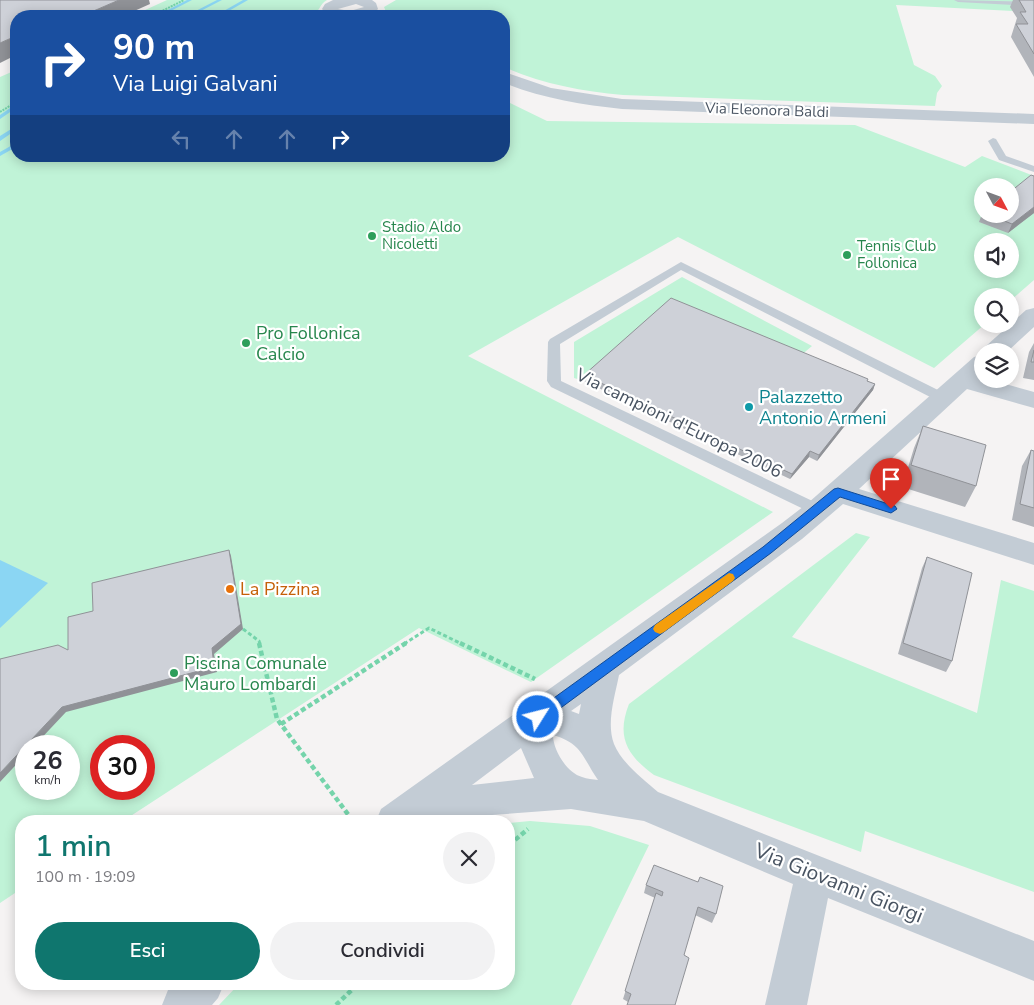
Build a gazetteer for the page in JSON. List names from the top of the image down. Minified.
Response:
{"streets":{"street":["Via Eleonora Baldi","Via Giovanni Giorgi"],"lane":["Via campioni d'Europa 2006"]},"places":["Stadio Aldo Nicoletti","Tennis Club Follonica","Pro Follonica Calcio","Palazzetto Antonio Armeni","La Pizzina","Piscina Comunale Mauro Lombardi"],"north":"bottom right","page":{"turn":["90 m","Via Luigi Galvani"],"speed":"26 km/h","limit":"30","heading":["1 min","100 m · 19:09"],"buttons":["Esci","Condividi"]}}
